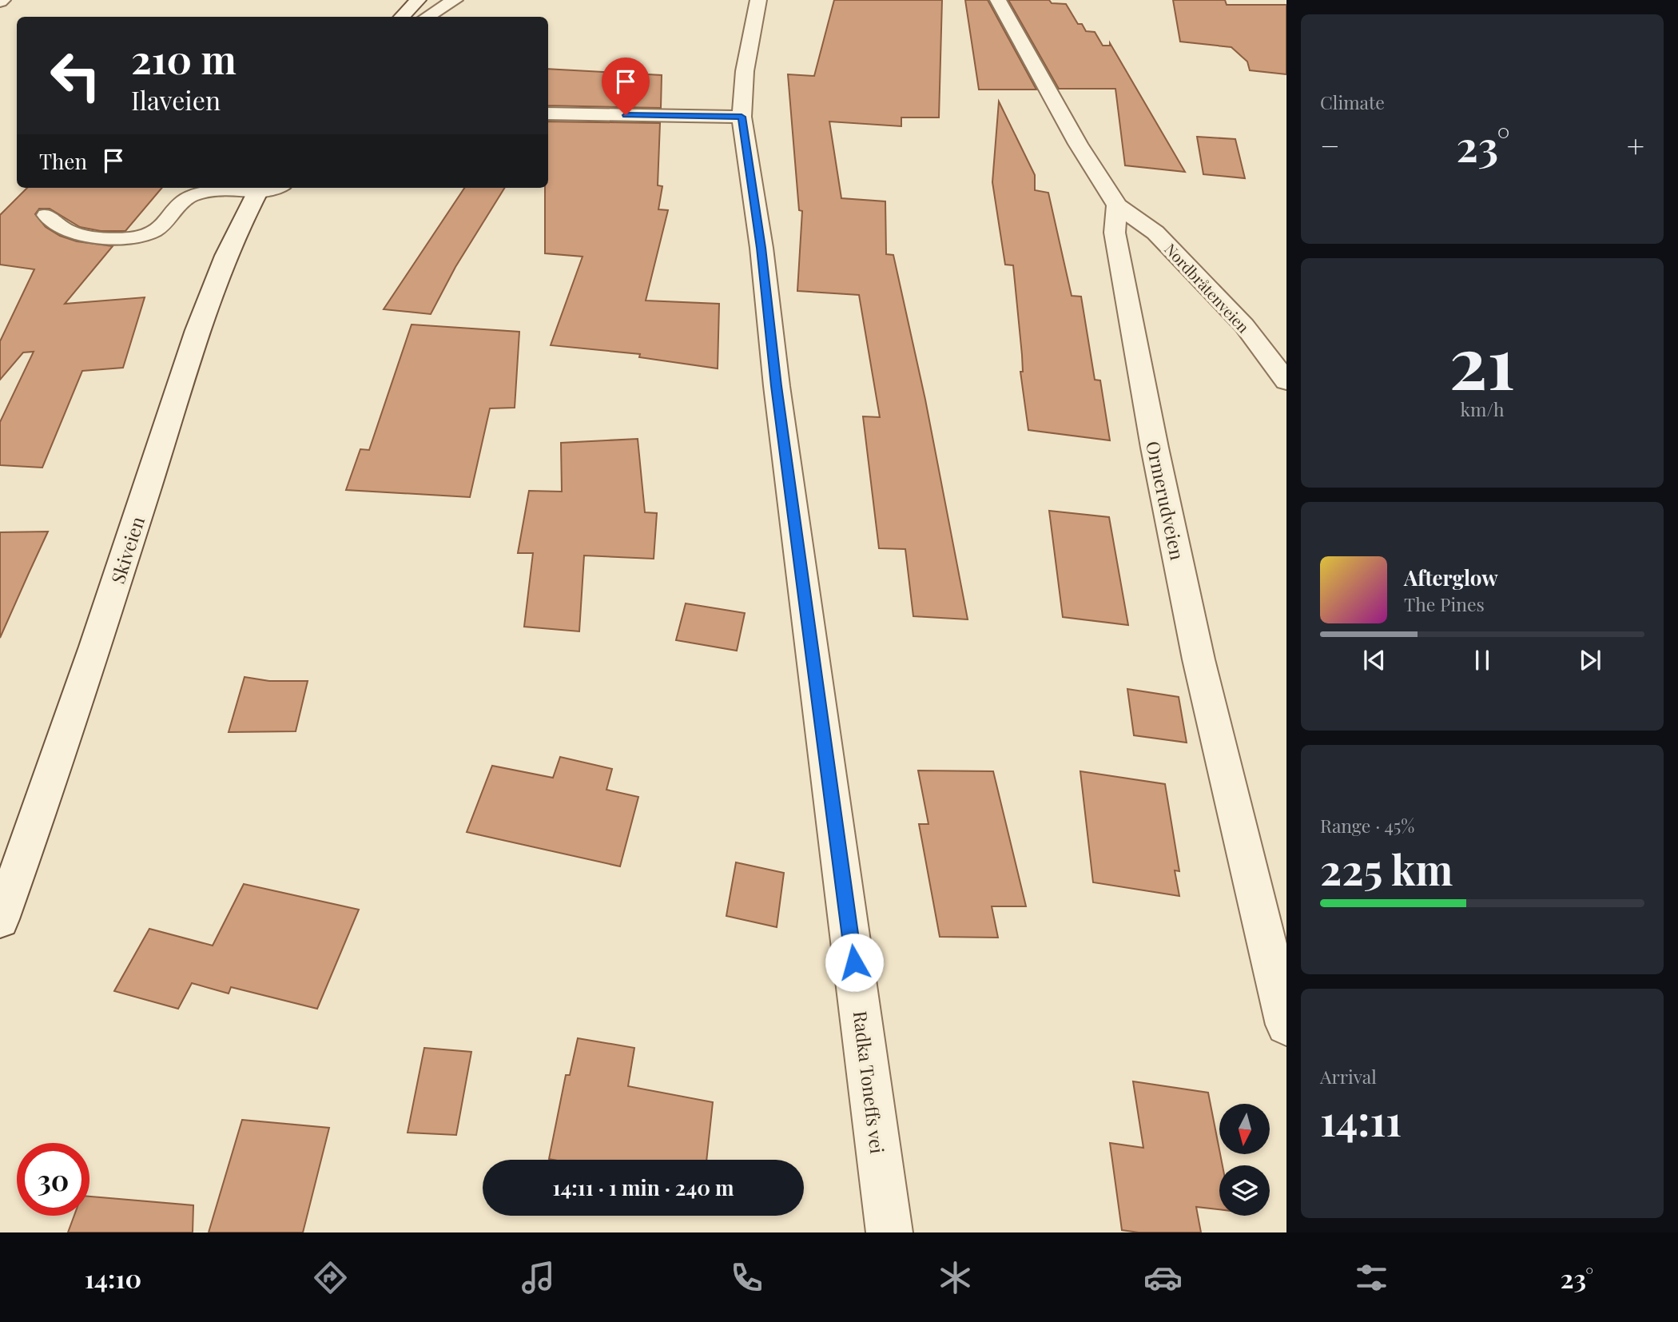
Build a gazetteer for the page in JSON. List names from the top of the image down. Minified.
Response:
{"streets":{"street":["Nordbråtenveien","Ormerudveien","Skiveien","Radka Toneffs vei"]},"crossings":[["Nordbråtenveien","Ormerudveien"]],"north":"bottom","page":{"tile":["Climate",["21","km/h"],["Range · 45%","225 km"],["Arrival","14:11"]],"turn":["210 m","Ilaveien"],"heat":["−","23°","+"],"then":"Then","song":["Afterglow","The Pines"],"limit":"30","trip":"14:11 · 1 min · 240 m","tabs":["14:10","23°"]}}
